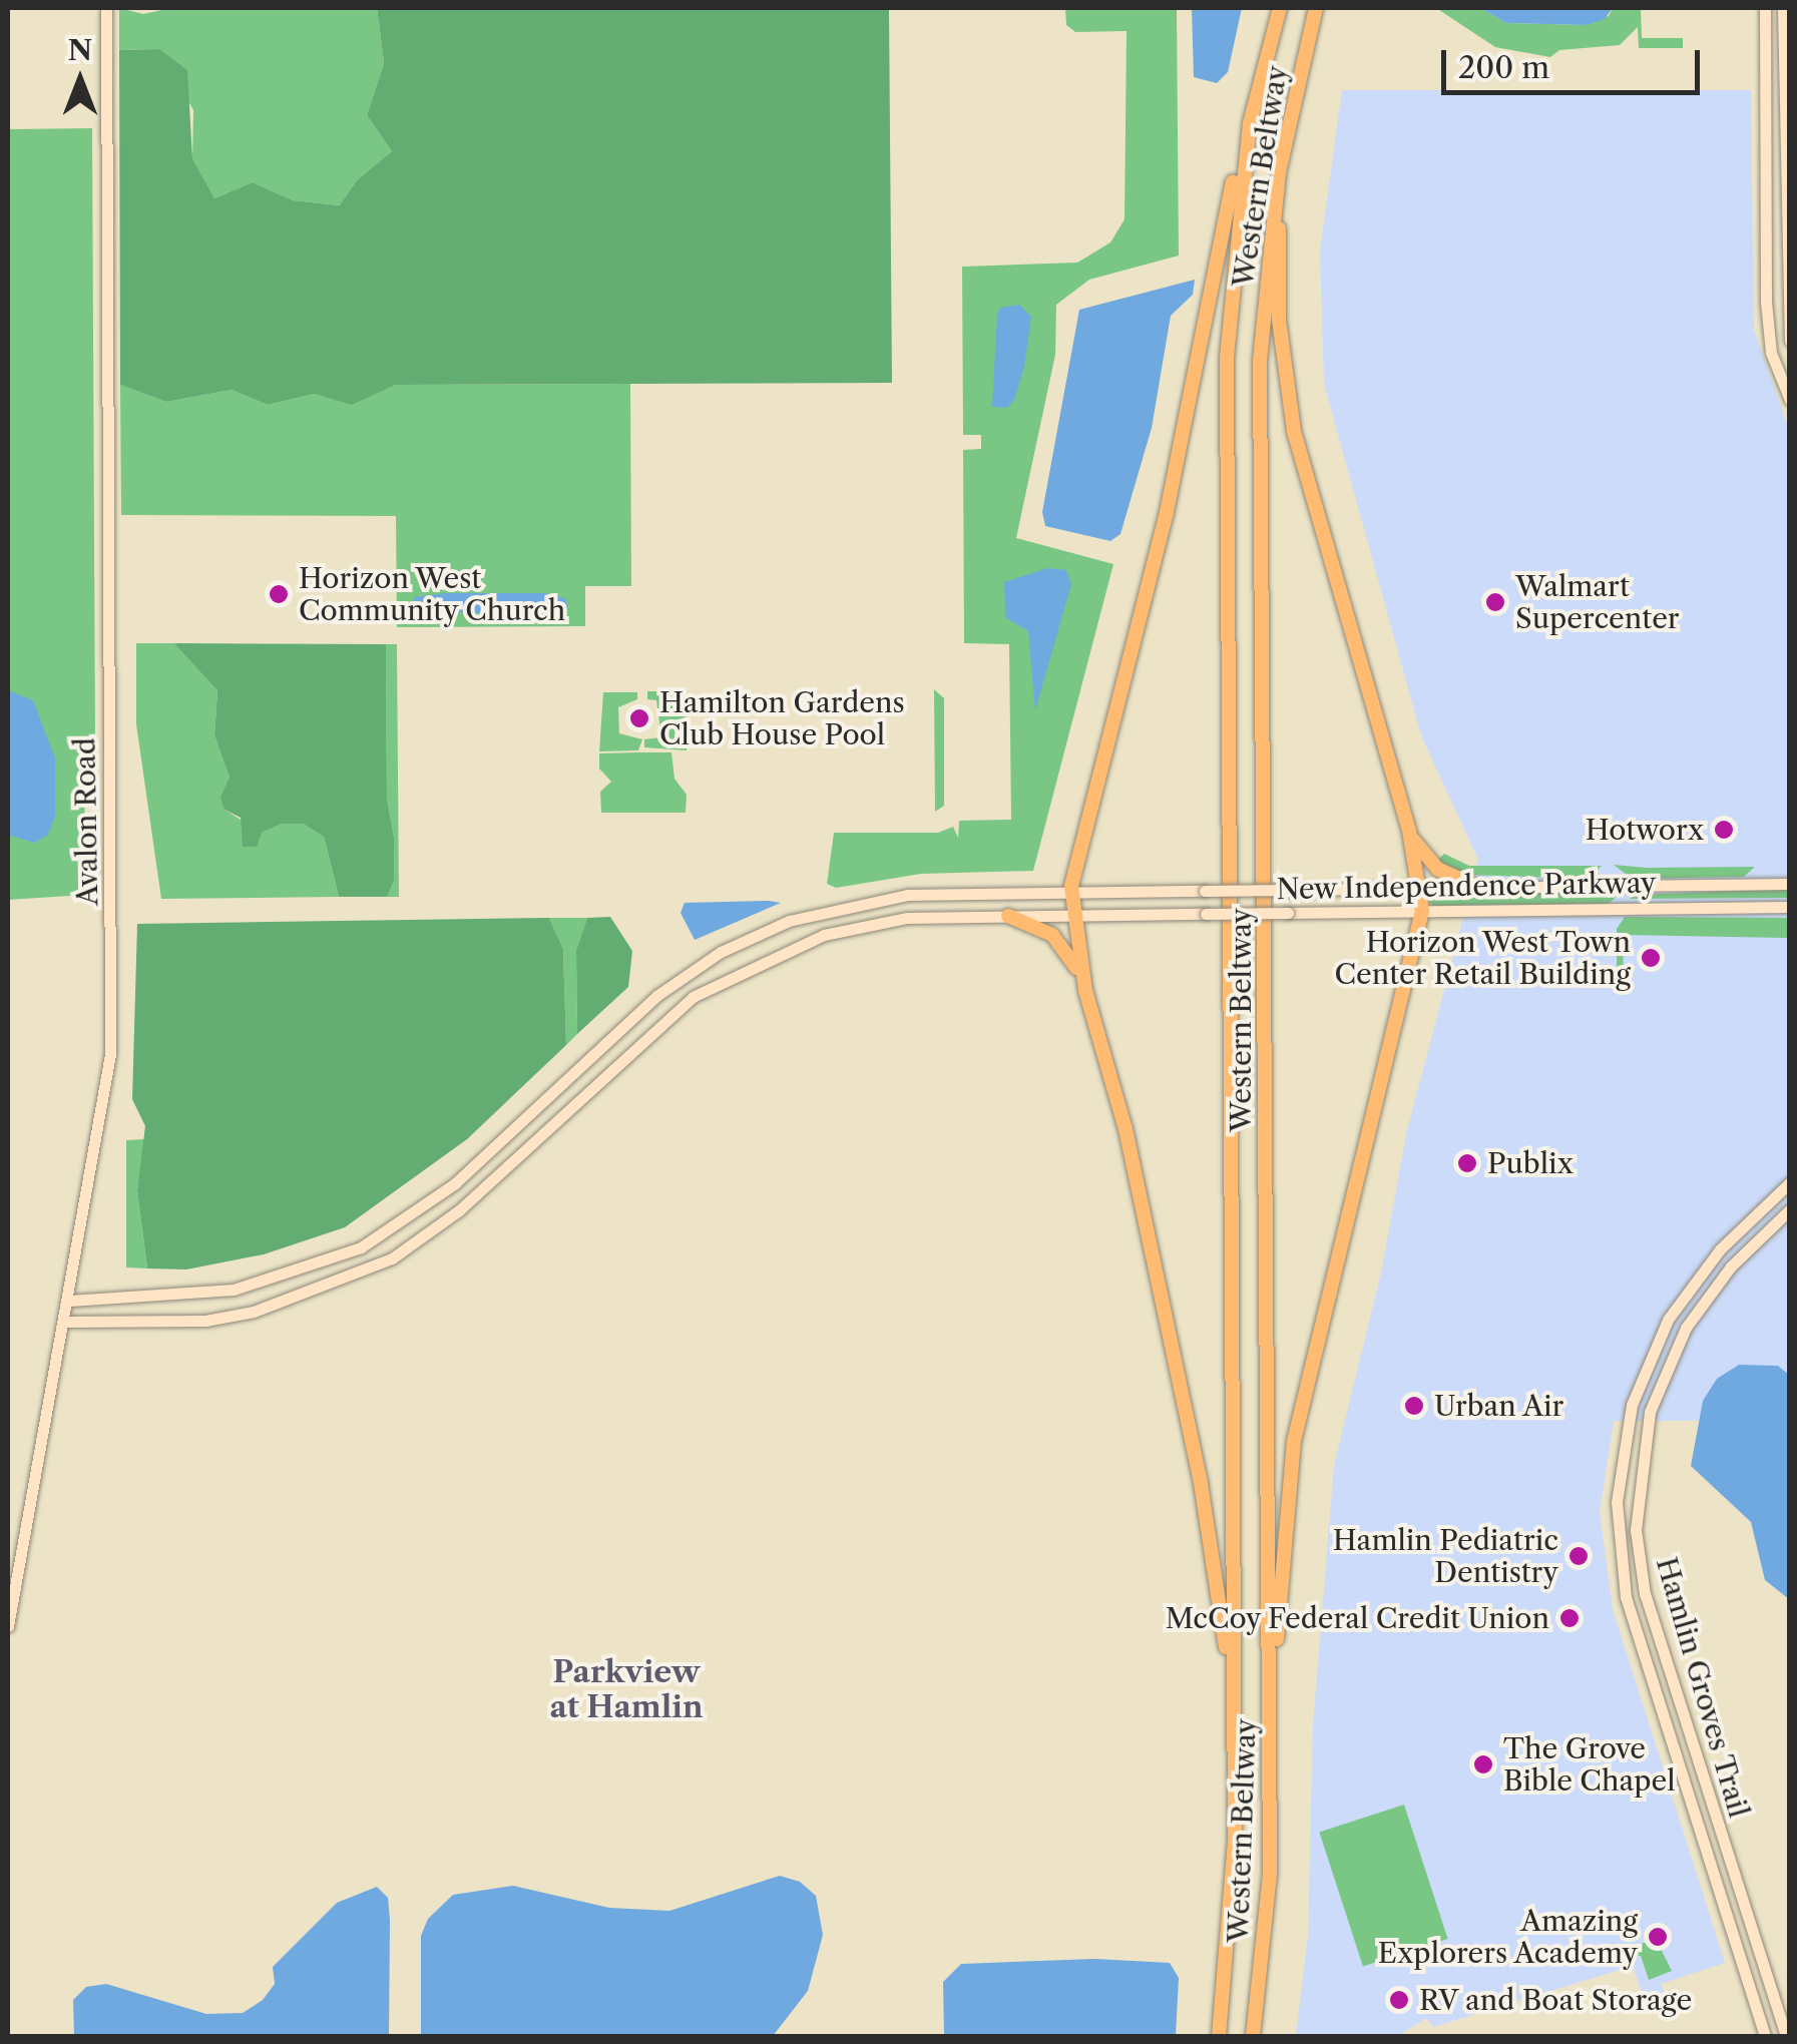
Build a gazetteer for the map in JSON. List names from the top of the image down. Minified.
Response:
{"streets":{"highway":["Western Beltway"],"main road":["Avalon Road","New Independence Parkway","Hamlin Groves Trail"]},"crossings":[["Avalon Road","New Independence Parkway"]],"districts":["Parkview at Hamlin"],"places":["Horizon West Community Church","Walmart Supercenter","Hamilton Gardens Club House Pool","Hotworx","Horizon West Town Center Retail Building","Publix","Urban Air","Hamlin Pediatric Dentistry","McCoy Federal Credit Union","The Grove Bible Chapel","Amazing Explorers Academy","RV and Boat Storage"],"scale_bar":"200 m","north":"top"}
